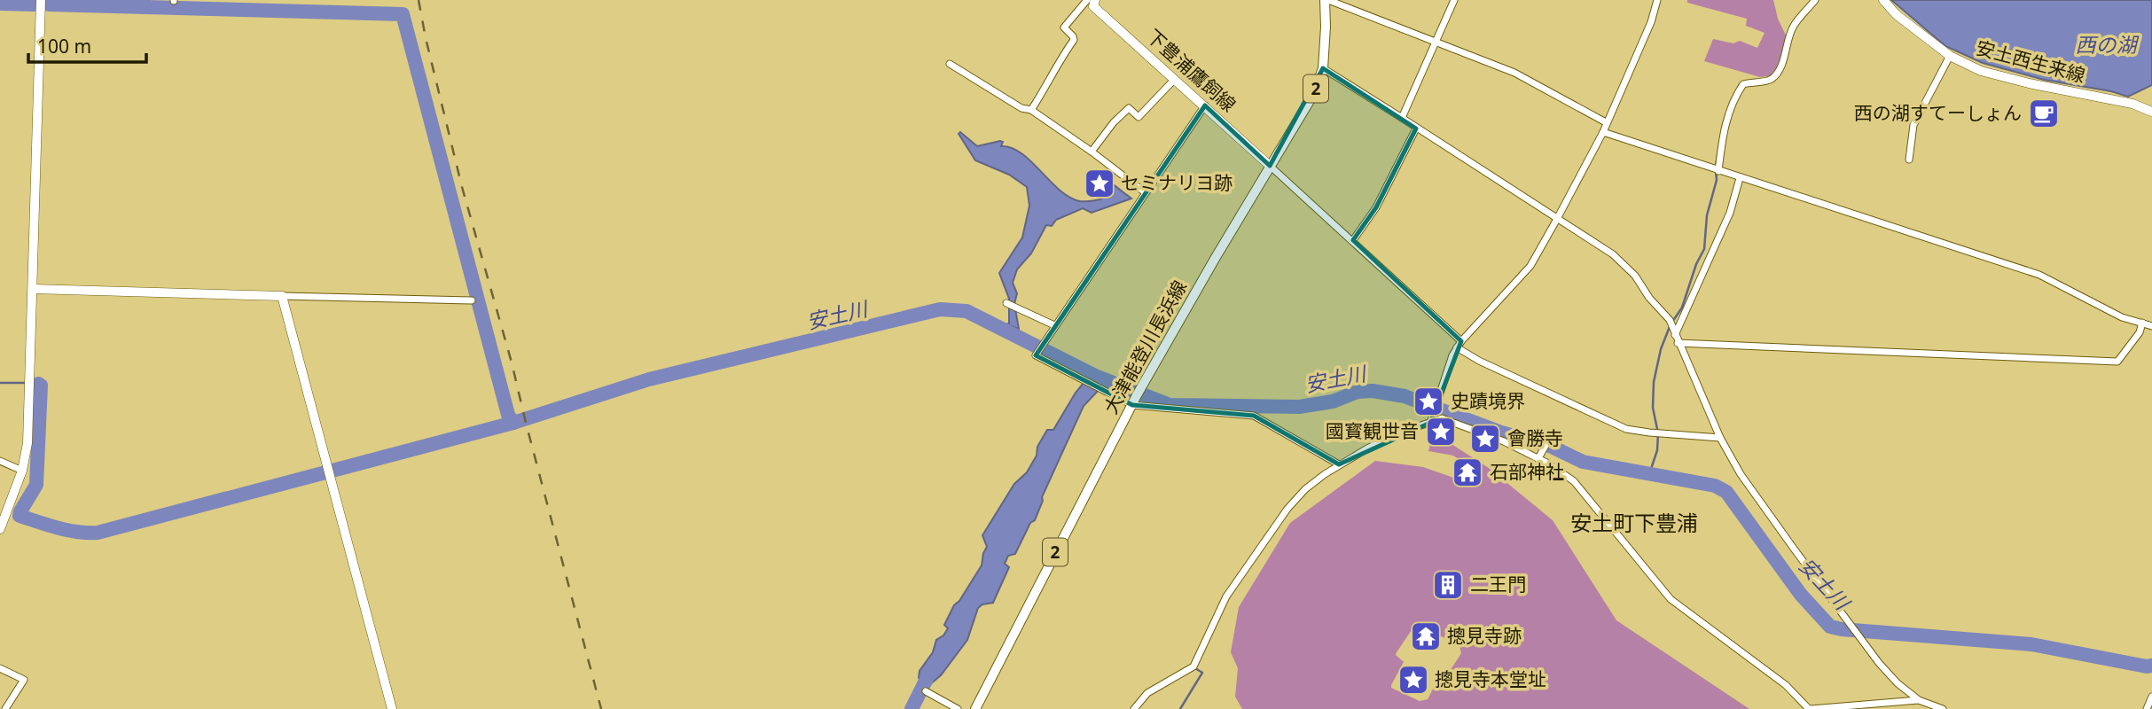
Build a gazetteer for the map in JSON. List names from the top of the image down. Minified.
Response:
{"streets":{"main road":["安土西生来線","下豊浦鷹飼線","2","大津能登川長浜線"]},"crossings":[["下豊浦鷹飼線","大津能登川長浜線"]],"districts":["安土町下豊浦"],"water":["西の湖","安土川"],"places":{"cafe":["西の湖すてーしょん"],"place":["セミナリヨ跡","史蹟境界","國寳観世音","會勝寺","摠見寺本堂址"],"temple":["石部神社","摠見寺跡"],"building":["二王門"]},"scale_bar":"100 m"}
